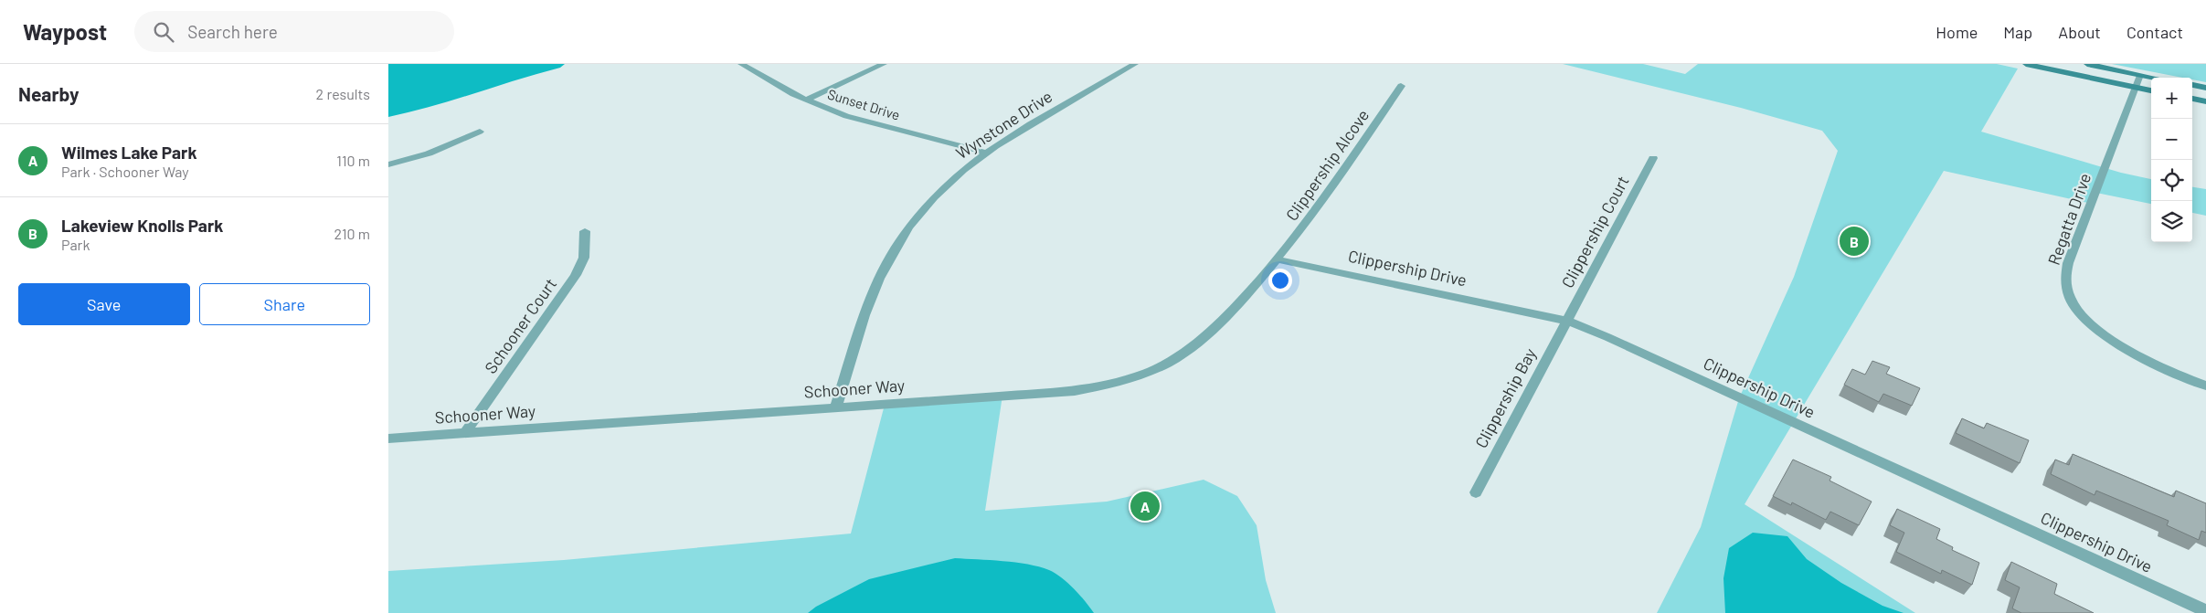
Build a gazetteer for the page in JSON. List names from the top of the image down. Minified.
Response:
{"streets":{"street":["Sunset Drive","Wynstone Drive","Clippership Alcove","Regatta Drive","Clippership Court","Clippership Drive","Schooner Court","Schooner Way","Clippership Bay"]},"crossings":[["Sunset Drive","Wynstone Drive"],["Wynstone Drive","Schooner Way"],["Clippership Alcove","Clippership Drive"],["Clippership Alcove","Schooner Way"],["Clippership Court","Clippership Drive"],["Clippership Court","Clippership Bay"],["Clippership Drive","Schooner Way"],["Clippership Drive","Clippership Bay"],["Schooner Court","Schooner Way"]],"page":{"header":"Waypost","search":"Search here","nav":["Home","Map","About","Contact"],"heading":["Nearby","2 results"],"map_buttons":["+","−"],"list":[{"mark":"A","name":"Wilmes Lake Park","note":"Park · Schooner Way","value":"110 m"},{"mark":"B","name":"Lakeview Knolls Park","note":"Park","value":"210 m"}],"pins":["B","A"],"buttons":["Save","Share"]}}
